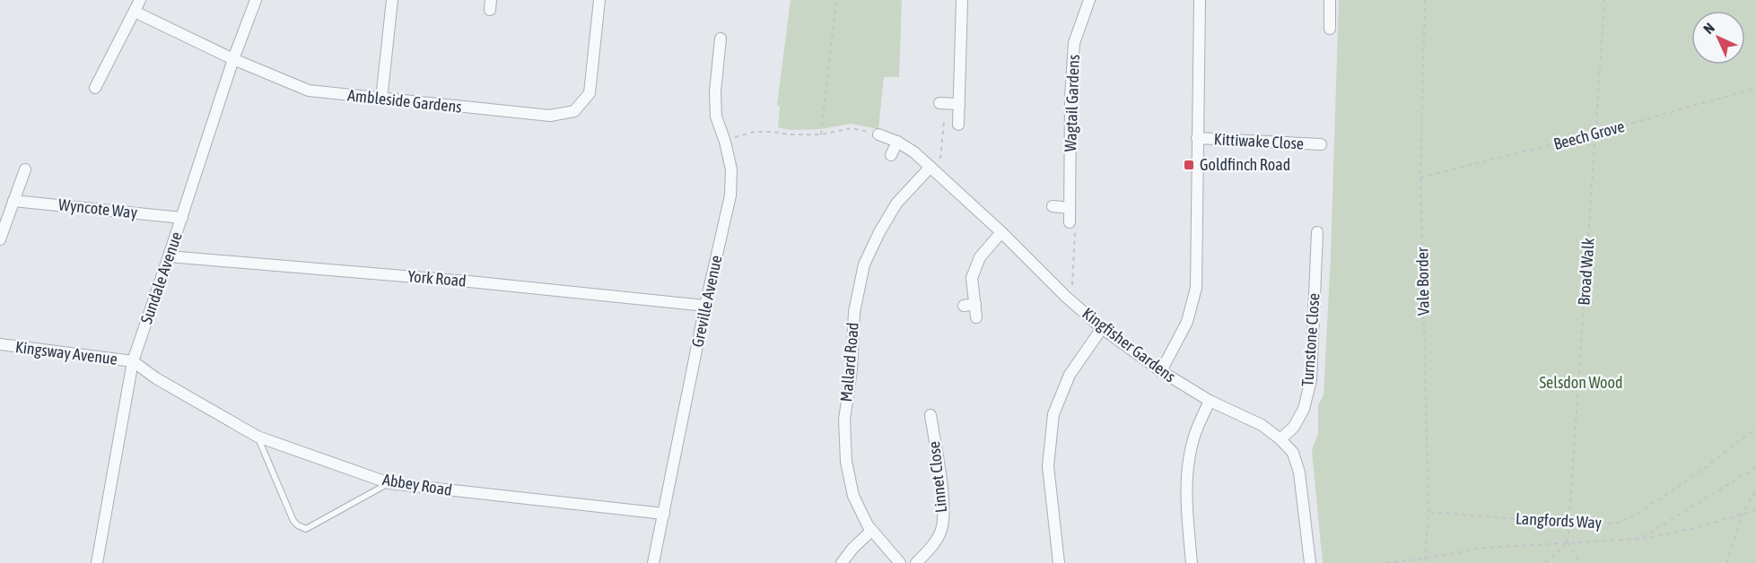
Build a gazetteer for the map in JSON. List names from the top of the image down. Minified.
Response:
{"streets":{"street":["Ambleside Gardens","Wagtail Gardens","Kittiwake Close","Wyncote Way","Sundale Avenue","York Road","Greville Avenue","Turnstone Close","Kingfisher Gardens","Kingsway Avenue","Mallard Road","Linnet Close","Abbey Road"],"path":["Beech Grove","Broad Walk","Vale Border","Langfords Way"]},"crossings":[["Ambleside Gardens","Sundale Avenue"],["Beech Grove","Broad Walk"],["Beech Grove","Vale Border"],["Wyncote Way","Sundale Avenue"],["Broad Walk","Langfords Way"],["Sundale Avenue","York Road"],["Sundale Avenue","Kingsway Avenue"],["Sundale Avenue","Abbey Road"],["York Road","Greville Avenue"],["Vale Border","Langfords Way"],["Greville Avenue","Abbey Road"],["Turnstone Close","Kingfisher Gardens"],["Kingfisher Gardens","Mallard Road"],["Kingsway Avenue","Abbey Road"]],"parks":["Selsdon Wood"],"places":{"transit":["Goldfinch Road"]},"north":"top left"}
